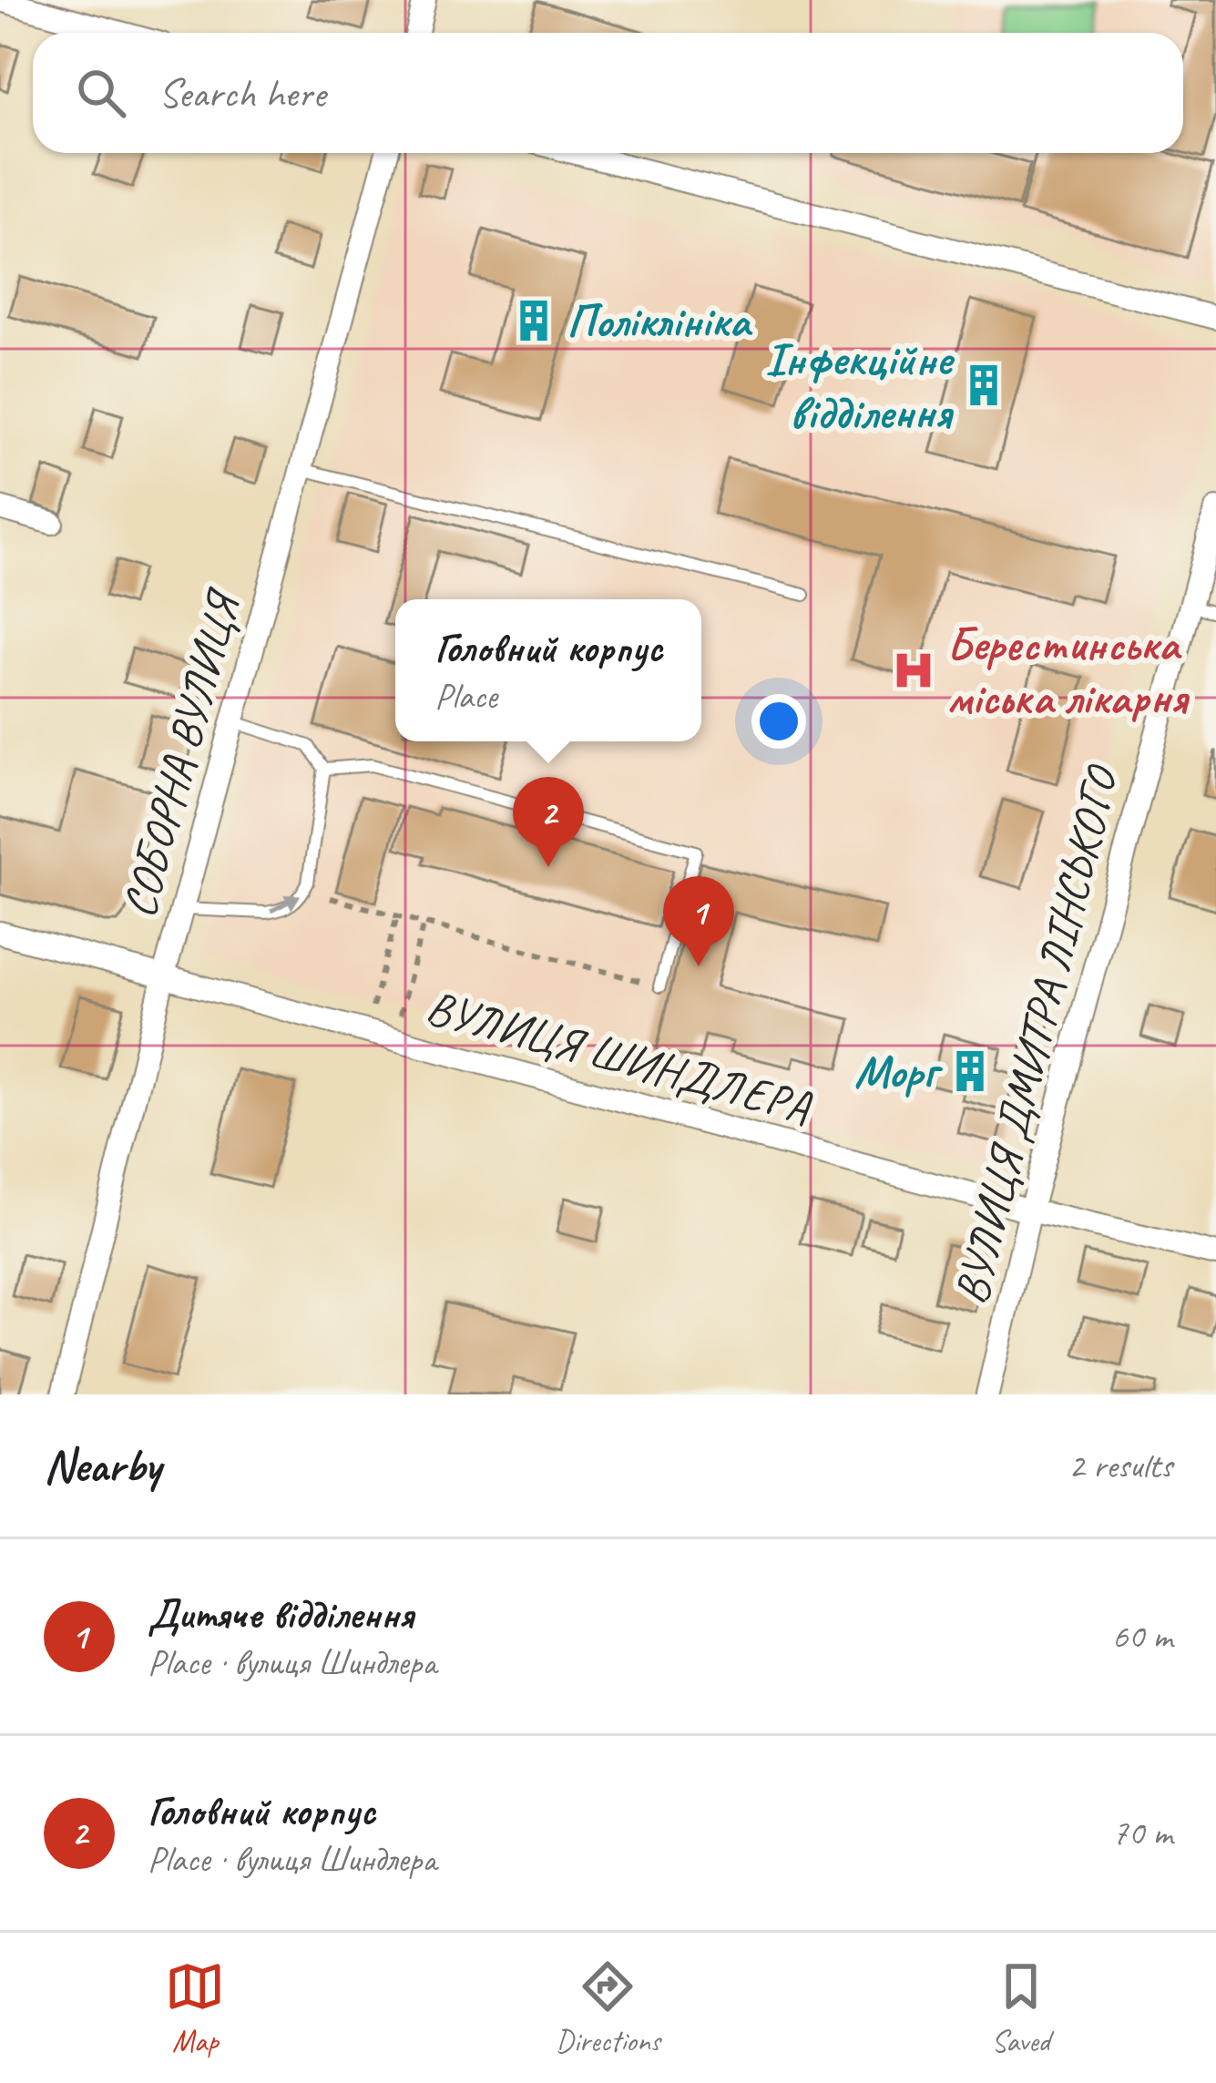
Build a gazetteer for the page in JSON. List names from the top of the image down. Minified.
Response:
{"streets":{"street":["СОБОРНА ВУЛИЦЯ","ВУЛИЦЯ ДМИТРА ЛІНСЬКОГО","ВУЛИЦЯ ШИНДЛЕРА"]},"crossings":[["СОБОРНА ВУЛИЦЯ","ВУЛИЦЯ ШИНДЛЕРА"],["ВУЛИЦЯ ДМИТРА ЛІНСЬКОГО","ВУЛИЦЯ ШИНДЛЕРА"]],"places":{"building":["Поліклініка","Інфекційне відділення","Морг"],"hospital":["Берестинська міська лікарня"]},"page":{"search":"Search here","popup":["Головний корпус","Place"],"pins":["2","1"],"heading":["Nearby","2 results"],"list":[{"mark":"1","name":"Дитяче відділення","note":"Place · вулиця Шиндлера","value":"60 m"},{"mark":"2","name":"Головний корпус","note":"Place · вулиця Шиндлера","value":"70 m"}],"nav":["Map","Directions","Saved"]}}
